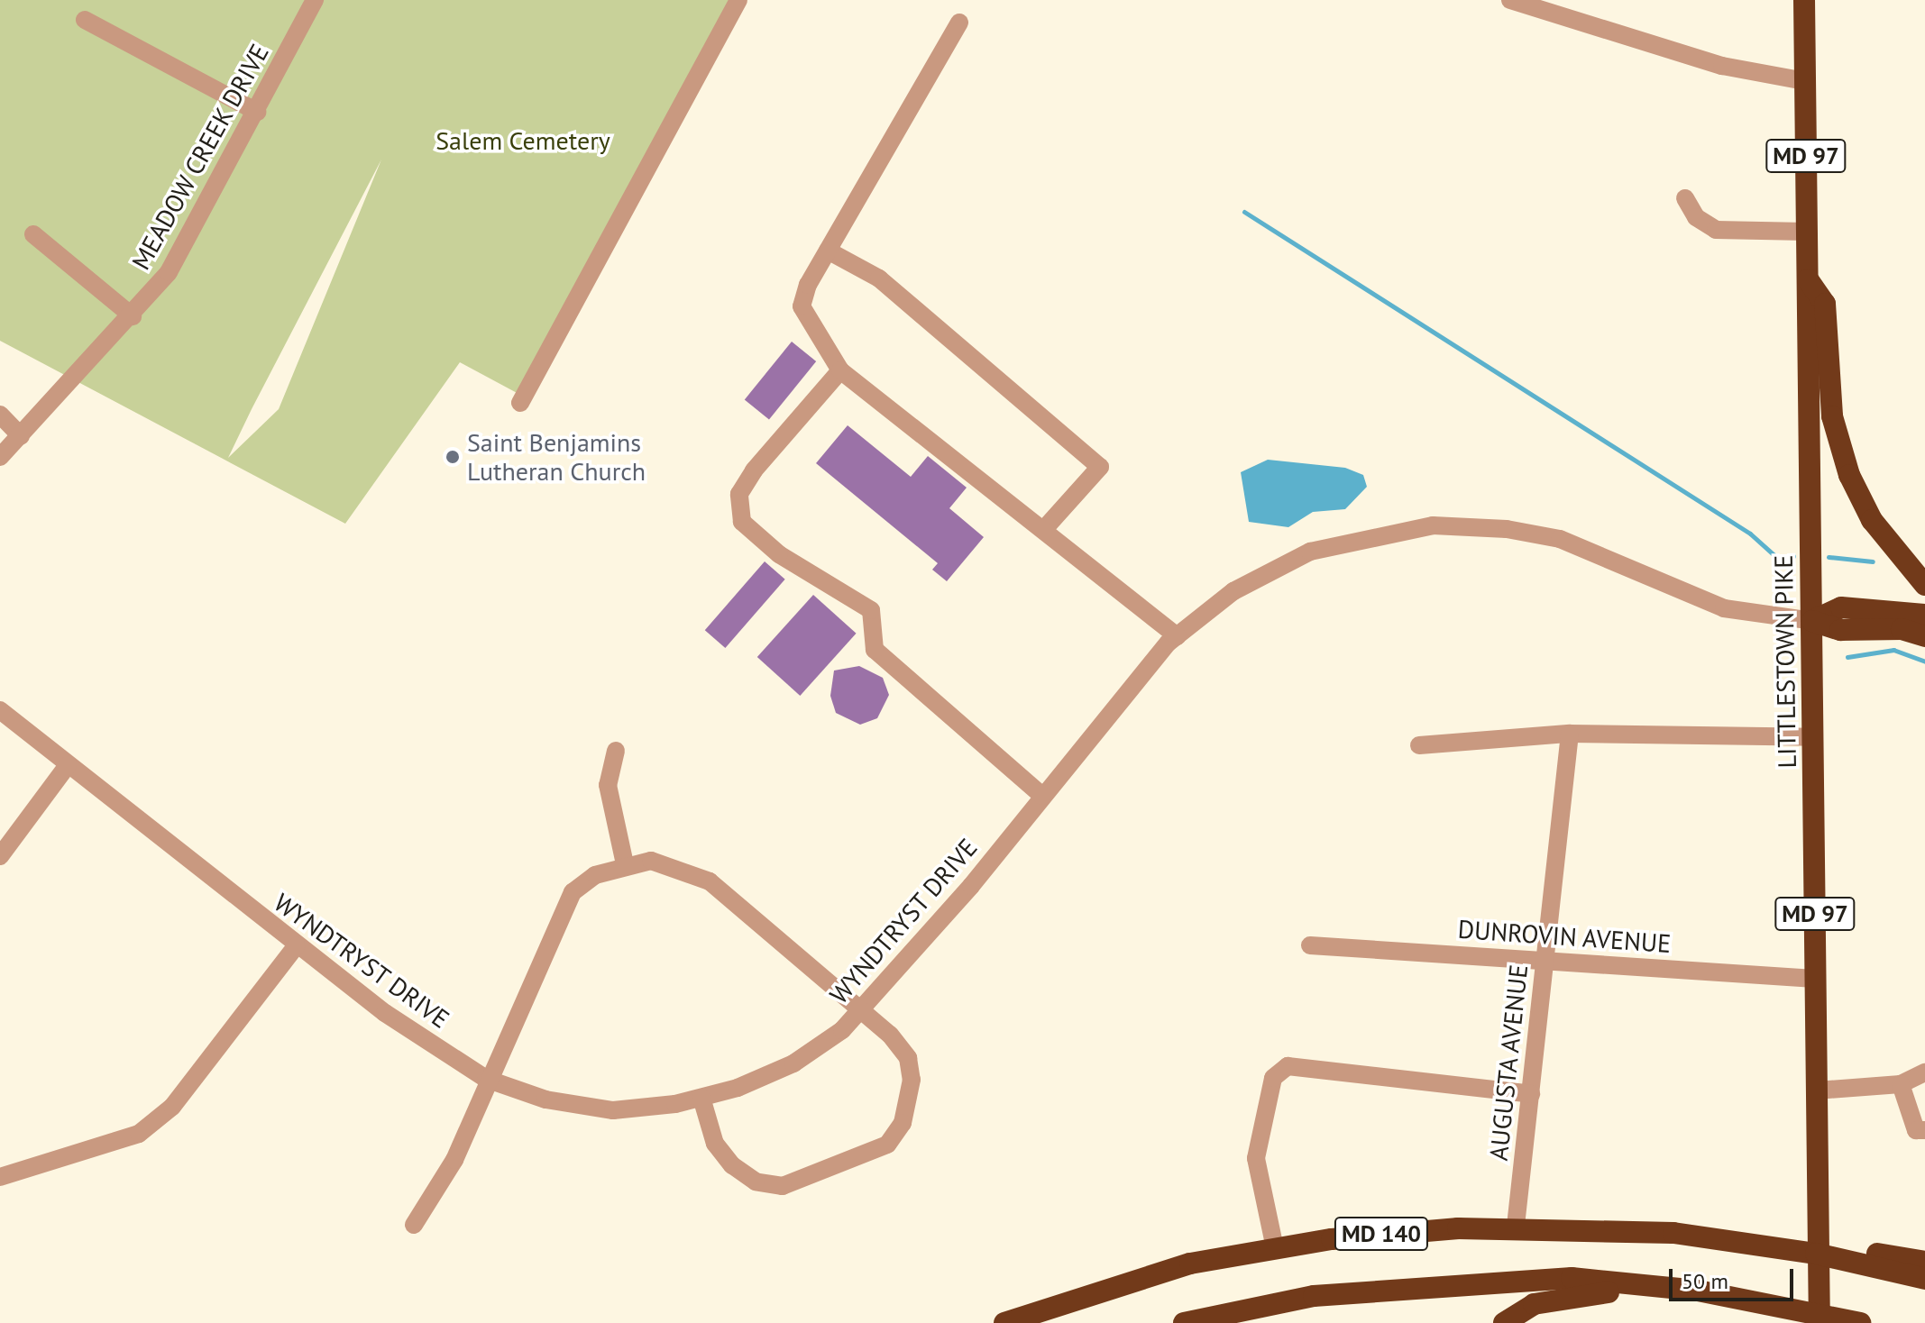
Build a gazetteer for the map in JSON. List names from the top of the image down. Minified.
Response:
{"streets":{"highway":["MD 97","LITTLESTOWN PIKE","MD 140"],"street":["MEADOW CREEK DRIVE","WYNDTRYST DRIVE","DUNROVIN AVENUE","AUGUSTA AVENUE"]},"crossings":[["MD 97","LITTLESTOWN PIKE"],["LITTLESTOWN PIKE","WYNDTRYST DRIVE"],["LITTLESTOWN PIKE","DUNROVIN AVENUE"],["DUNROVIN AVENUE","AUGUSTA AVENUE"],["AUGUSTA AVENUE","MD 140"]],"parks":["Salem Cemetery"],"places":["Saint Benjamins Lutheran Church"],"scale_bar":"50 m"}
